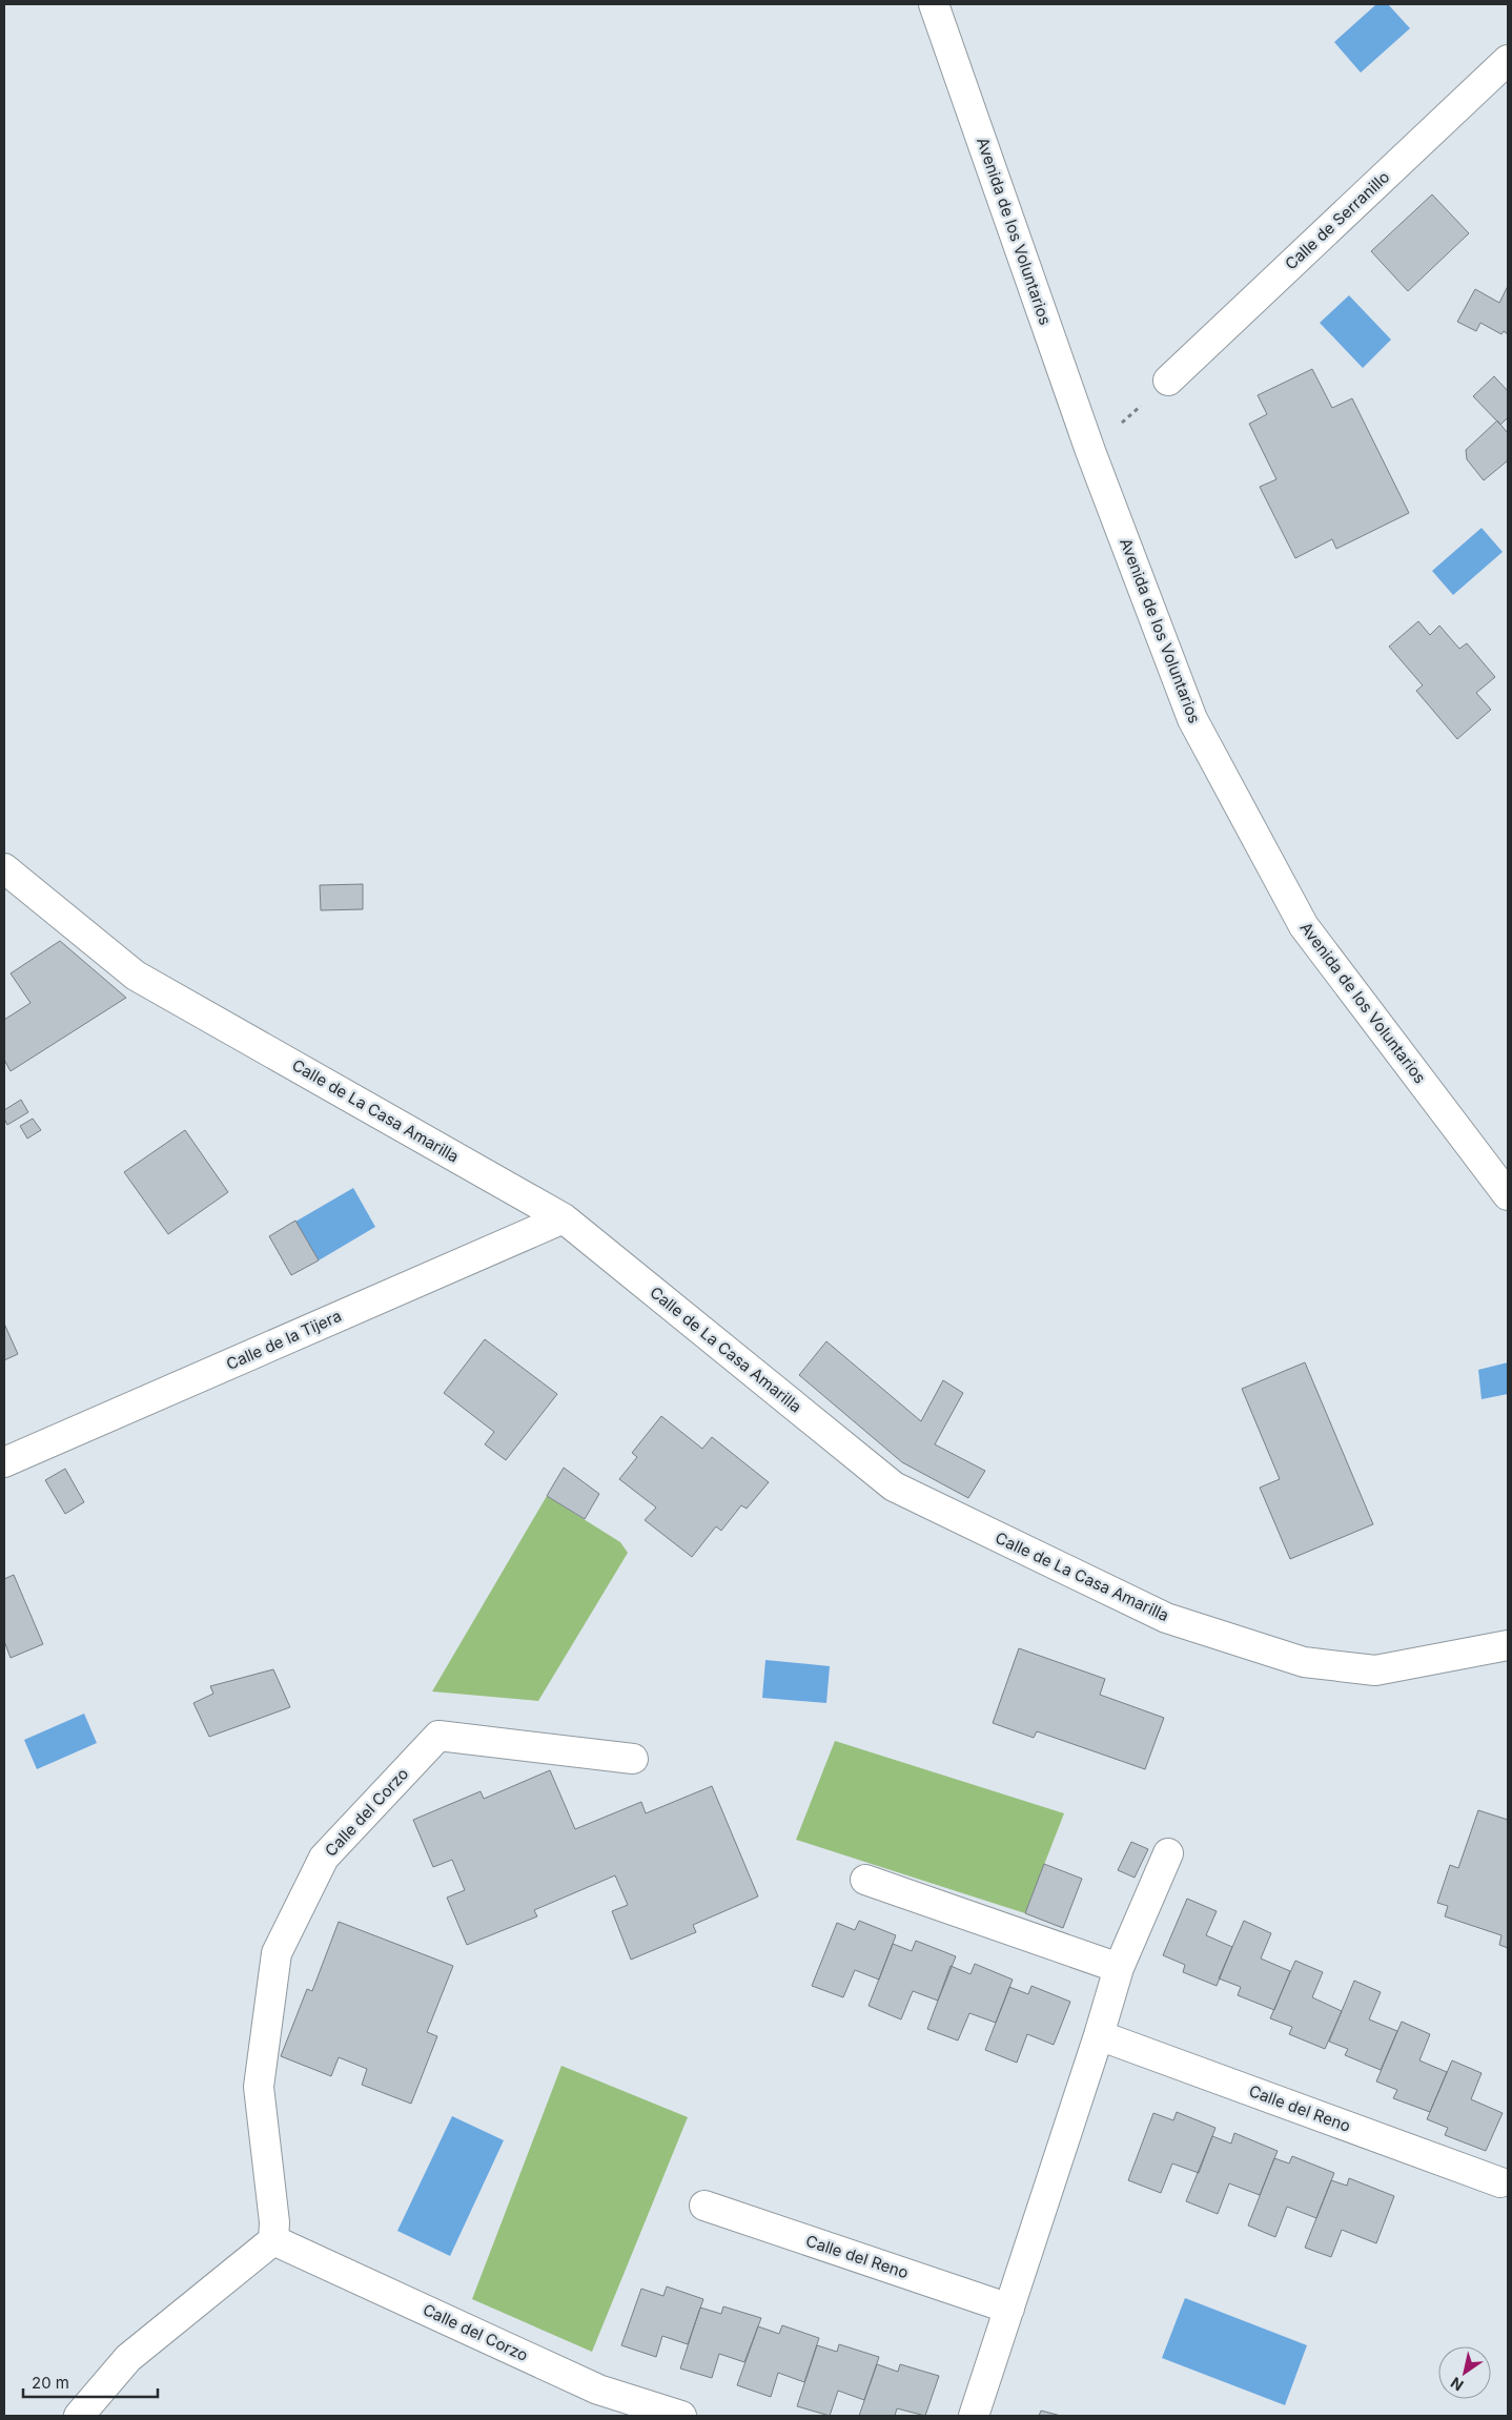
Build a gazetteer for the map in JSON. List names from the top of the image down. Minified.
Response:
{"streets":{"street":["Calle de Serranillo","Avenida de los Voluntarios","Calle de La Casa Amarilla","Calle de la Tijera","Calle del Corzo","Calle del Reno"]},"crossings":[["Calle de La Casa Amarilla","Calle de la Tijera"]],"scale_bar":"20 m","north":"bottom left"}
